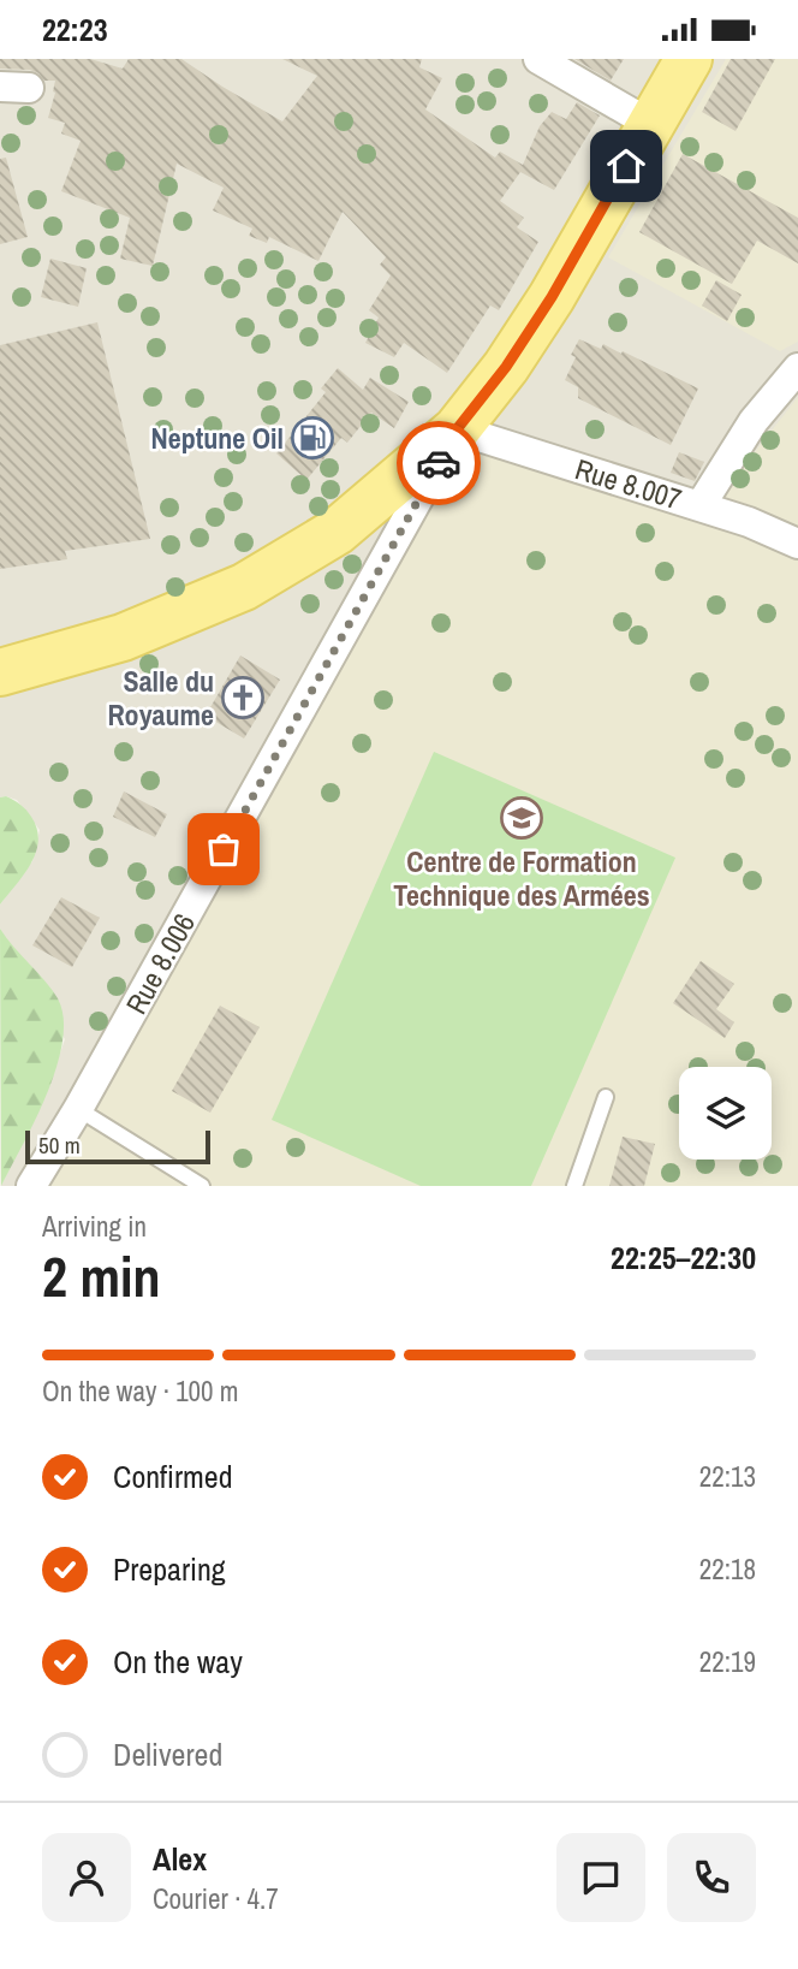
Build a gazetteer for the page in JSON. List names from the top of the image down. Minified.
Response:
{"streets":{"street":["Rue 8.007","Rue 8.006"]},"crossings":[["Rue 8.007","Rue 8.006"]],"places":{"fuel station":["Neptune Oil"],"church":["Salle du Royaume"],"school or university":["Centre de Formation Technique des Armées"]},"scale_bar":"50 m","page":{"status":"22:23","scale":"50 m","heading":["2 min","Arriving in","22:25–22:30"],"panel":["Alex","Courier · 4.7"],"bar":"On the way · 100 m","list":[["Confirmed","22:13"],["Preparing","22:18"],["On the way","22:19"],"Delivered"]}}
